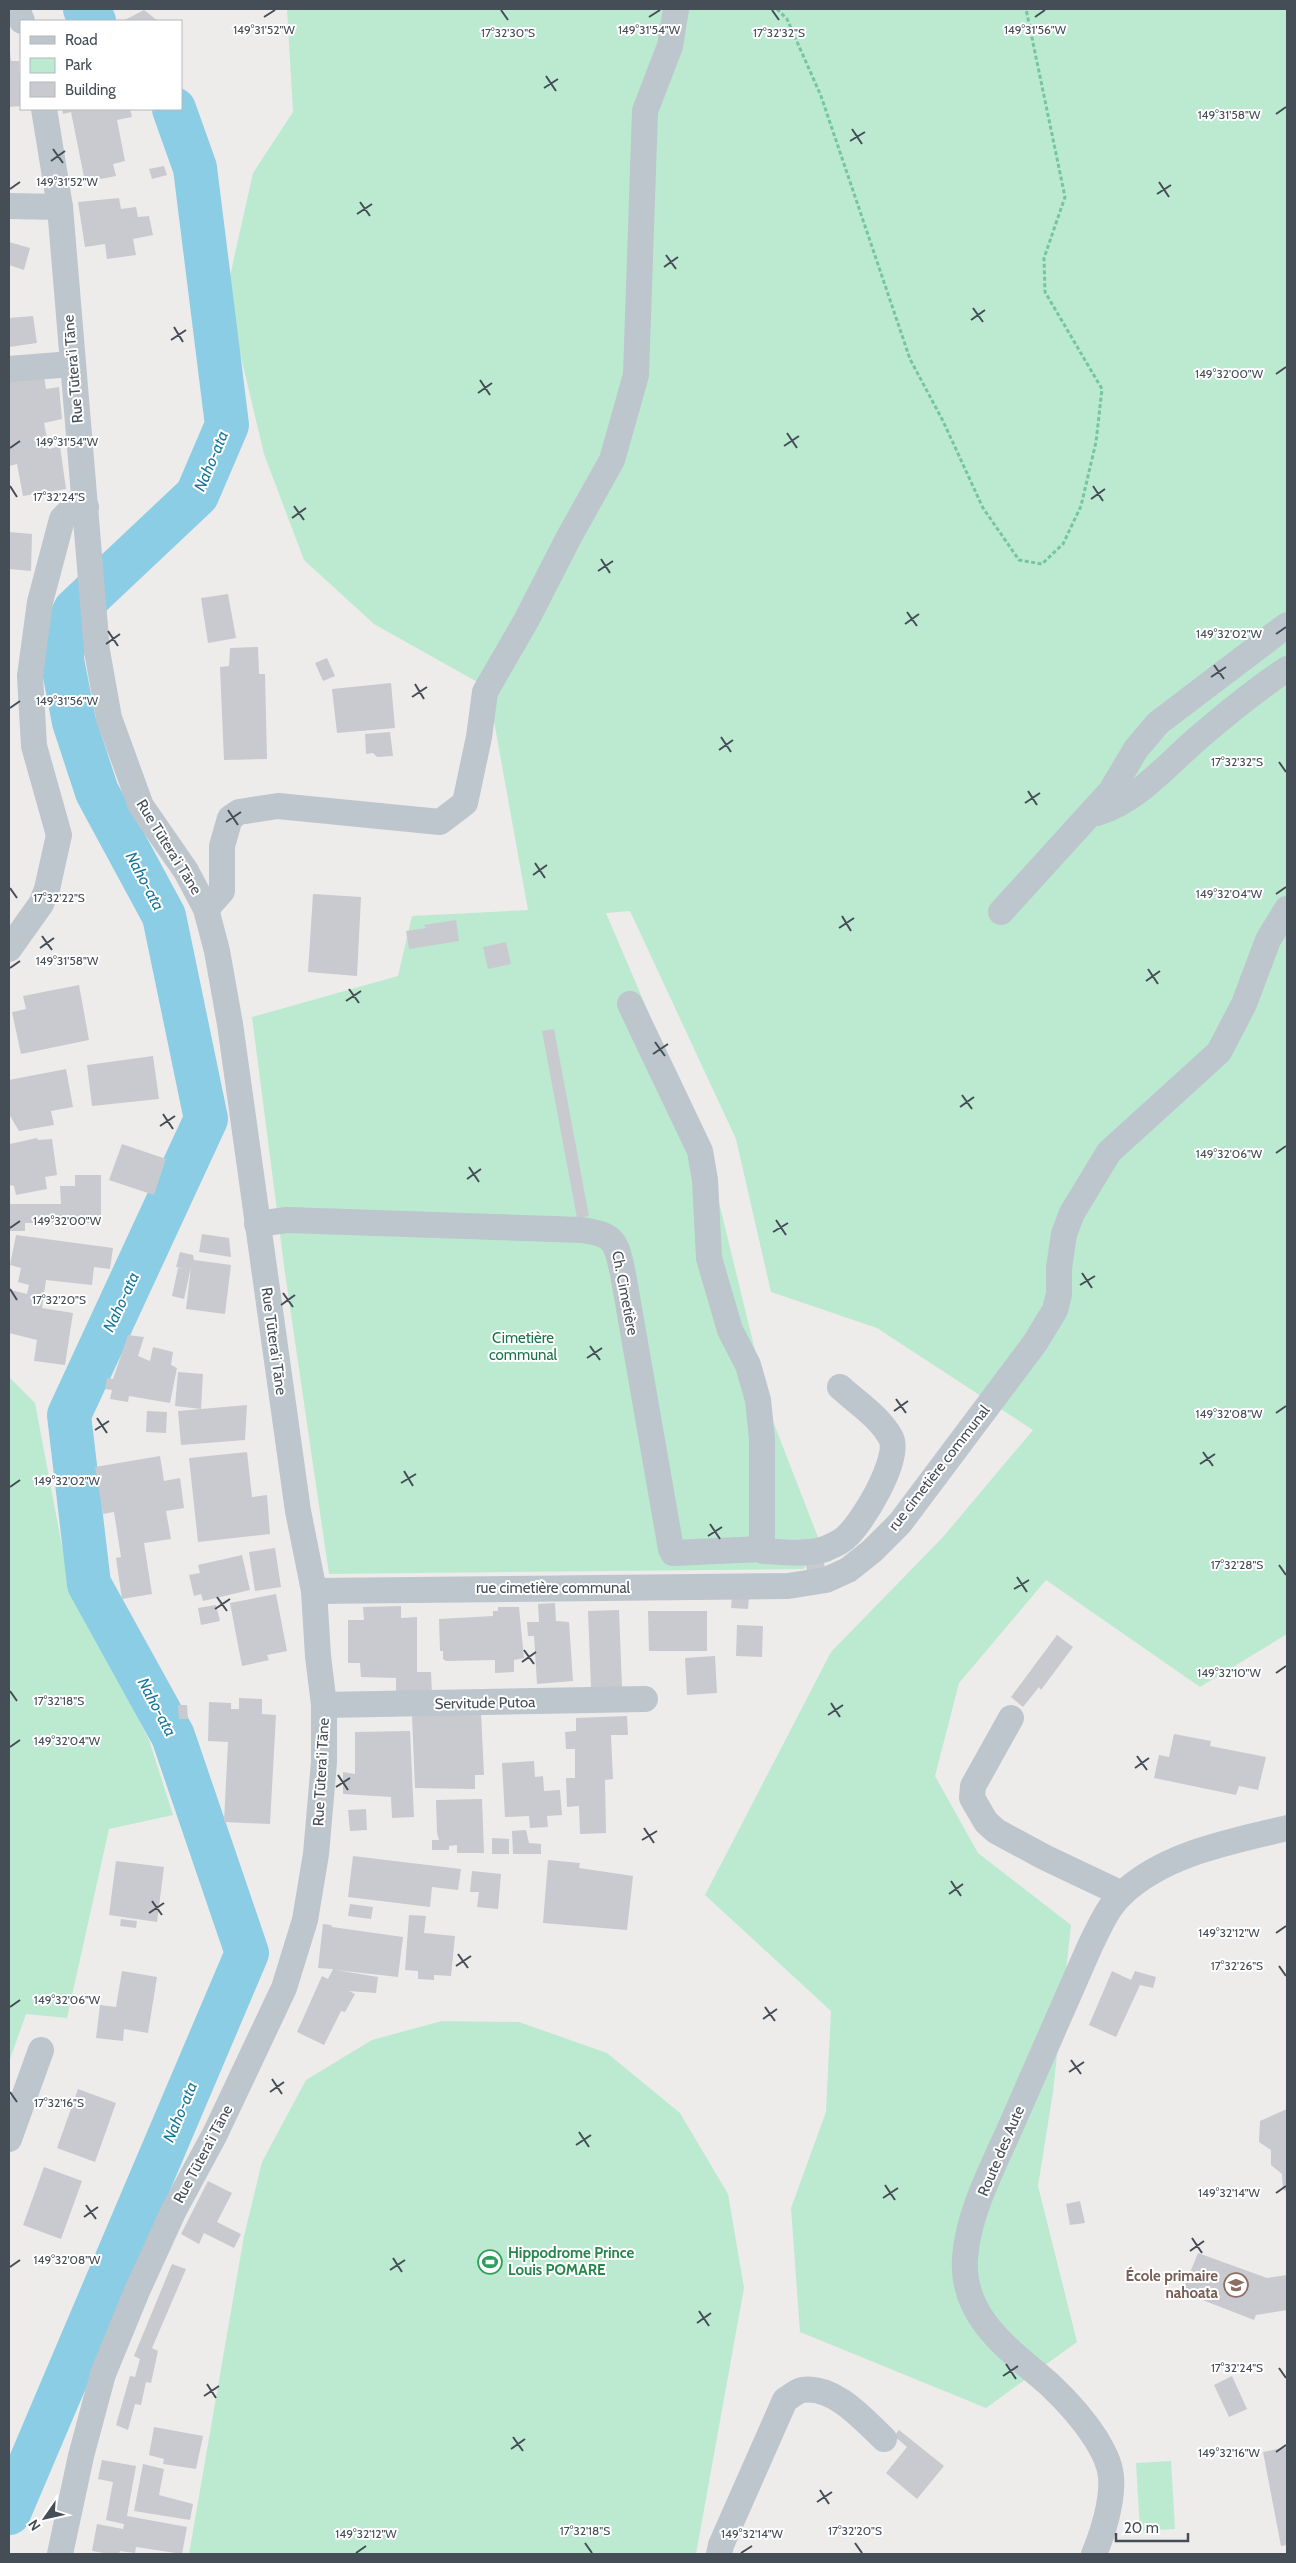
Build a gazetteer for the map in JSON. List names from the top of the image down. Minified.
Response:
{"streets":{"street":["Rue Tūtera'i Tāne","Ch. Cimetière","rue cimetière communal","Servitude Putoa","Route des Aute"]},"crossings":[["Rue Tūtera'i Tāne","Ch. Cimetière"],["Rue Tūtera'i Tāne","rue cimetière communal"],["Rue Tūtera'i Tāne","Servitude Putoa"]],"water":["Naho-ata"],"parks":["Cimetière communal"],"places":{"sports":["Hippodrome Prince Louis POMARE"],"school or university":["École primaire nahoata"]},"legend":["Road","Park","Building"],"scale_bar":"20 m","north":"bottom left","coordinates":["149°31'52\"W","149°31'54\"W","149°31'56\"W","17°32'30\"S","17°32'32\"S","149°31'58\"W","149°32'00\"W","17°32'24\"S","149°32'02\"W","149°32'04\"W","17°32'22\"S","149°32'06\"W","17°32'20\"S","149°32'08\"W","17°32'28\"S","149°32'10\"W","17°32'18\"S","149°32'12\"W","17°32'26\"S","17°32'16\"S","149°32'14\"W","149°32'16\"W"]}
